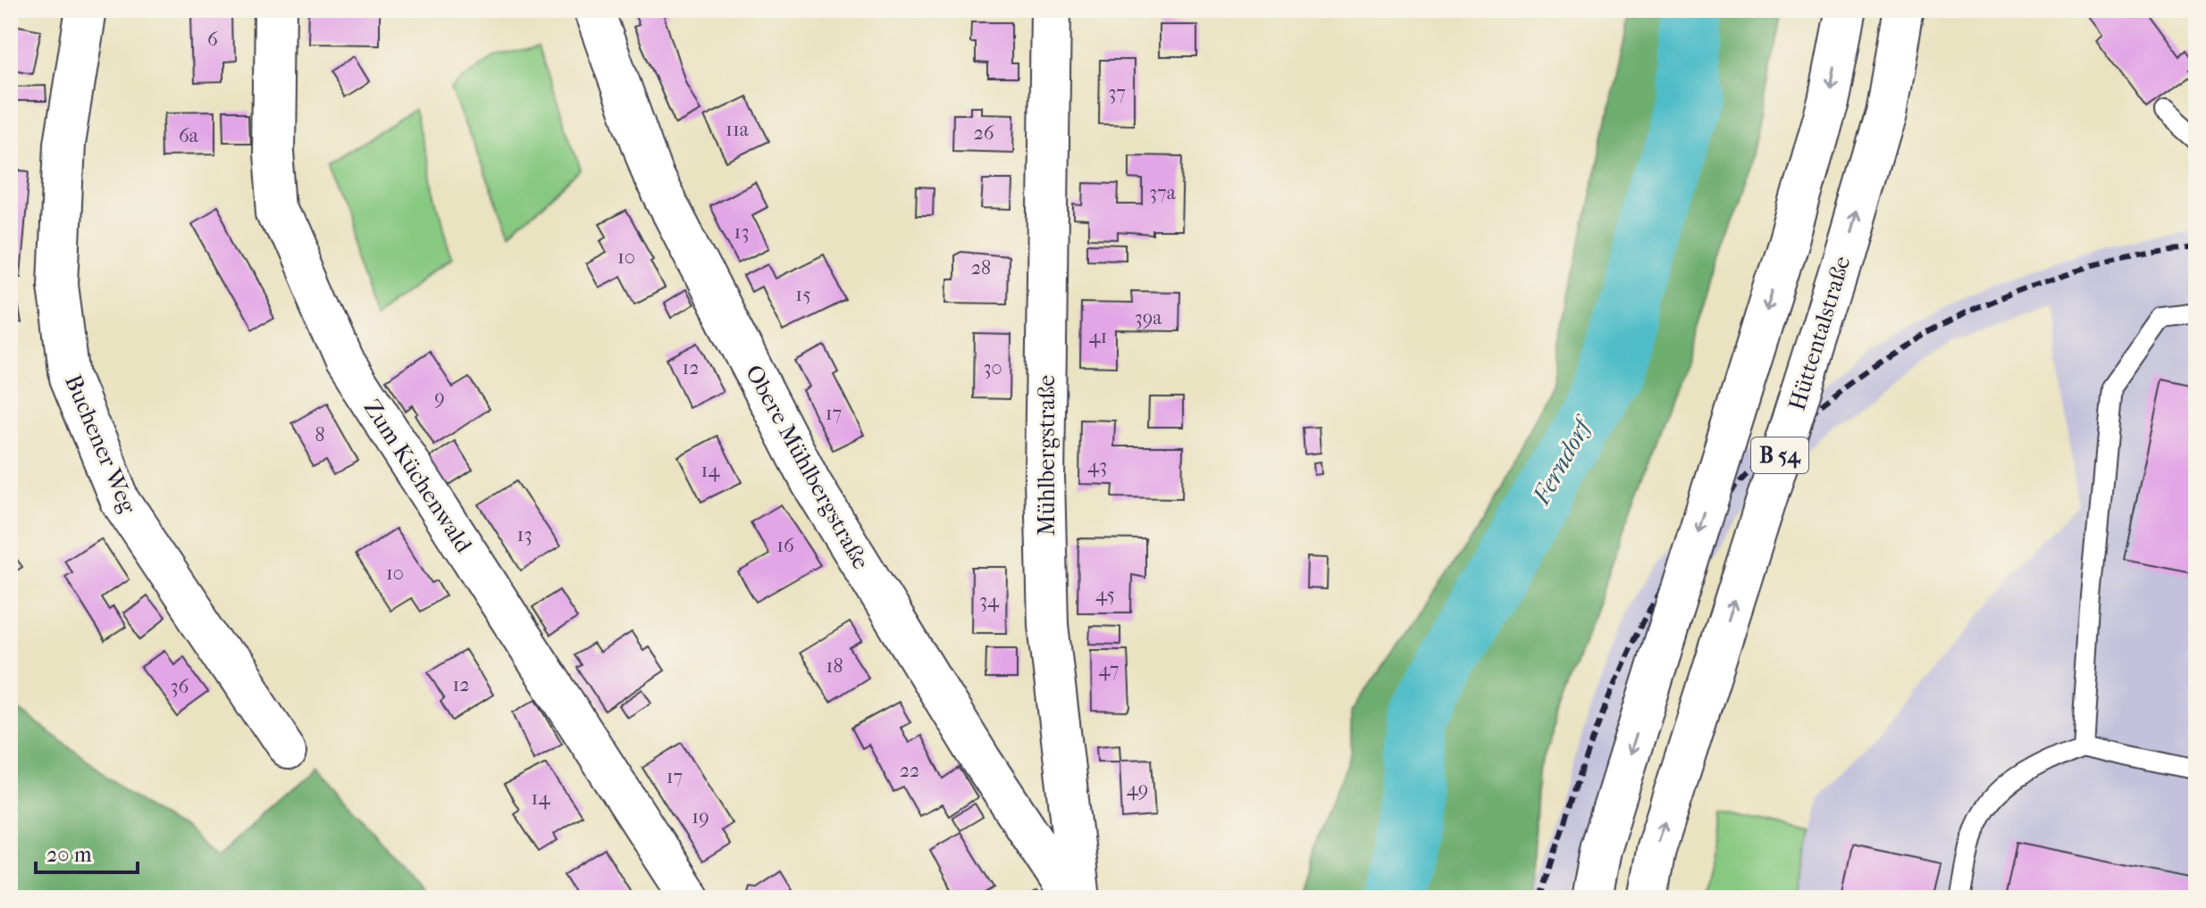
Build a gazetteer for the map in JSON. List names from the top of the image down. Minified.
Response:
{"streets":{"main road":["Hüttentalstraße","Buchener Weg","Mühlbergstraße","B 54","Obere Mühlbergstraße","Zum Küchenwald"]},"water":["Ferndorf"],"house_numbers":["6","37","11a","26","6a","37a","13","10","28","15","39a","41","12","30","9","17","8","43","14","13","16","10","45","34","18","47","12","36","22","17","49","14","19"],"scale_bar":"20 m"}
